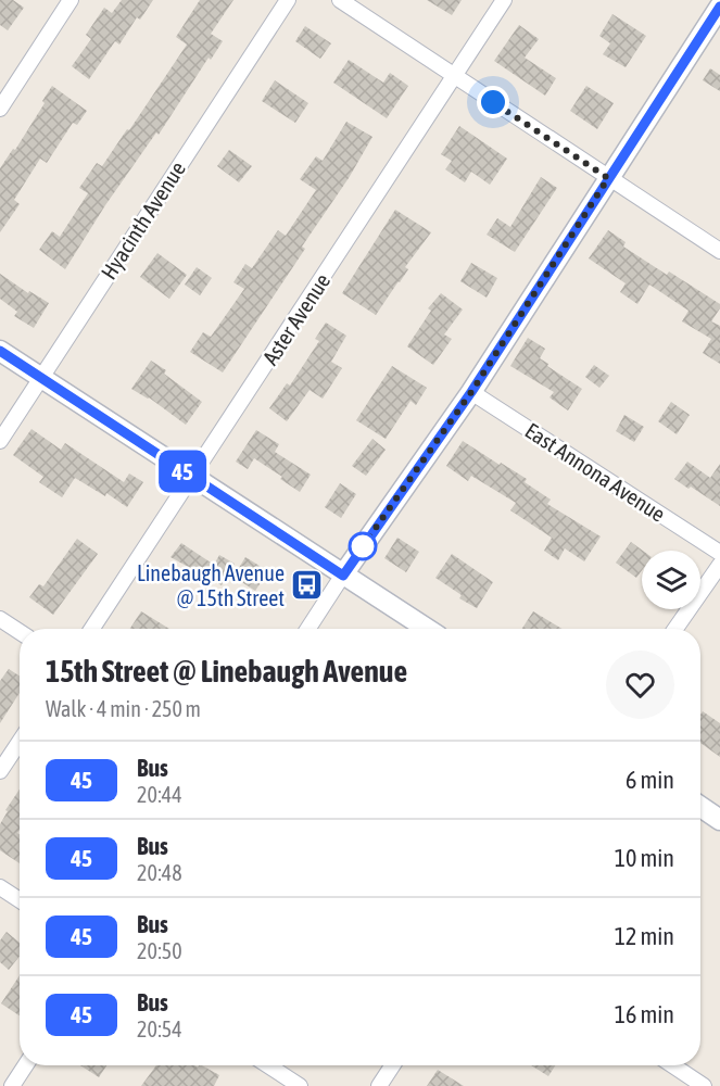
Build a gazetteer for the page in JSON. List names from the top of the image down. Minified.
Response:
{"streets":{"street":["Hyacinth Avenue","Aster Avenue","East Annona Avenue"]},"places":{"bus stop":["Linebaugh Avenue @ 15th Street"]},"lines":["bus line 45"],"page":{"on_map":"45","heading":["15th Street @ Linebaugh Avenue","Walk · 4 min · 250 m"],"list":[{"mark":"45","name":"Bus","note":"20:44","value":"6 min"},{"mark":"45","name":"Bus","note":"20:48","value":"10 min"},{"mark":"45","name":"Bus","note":"20:50","value":"12 min"},{"mark":"45","name":"Bus","note":"20:54","value":"16 min"}]}}
